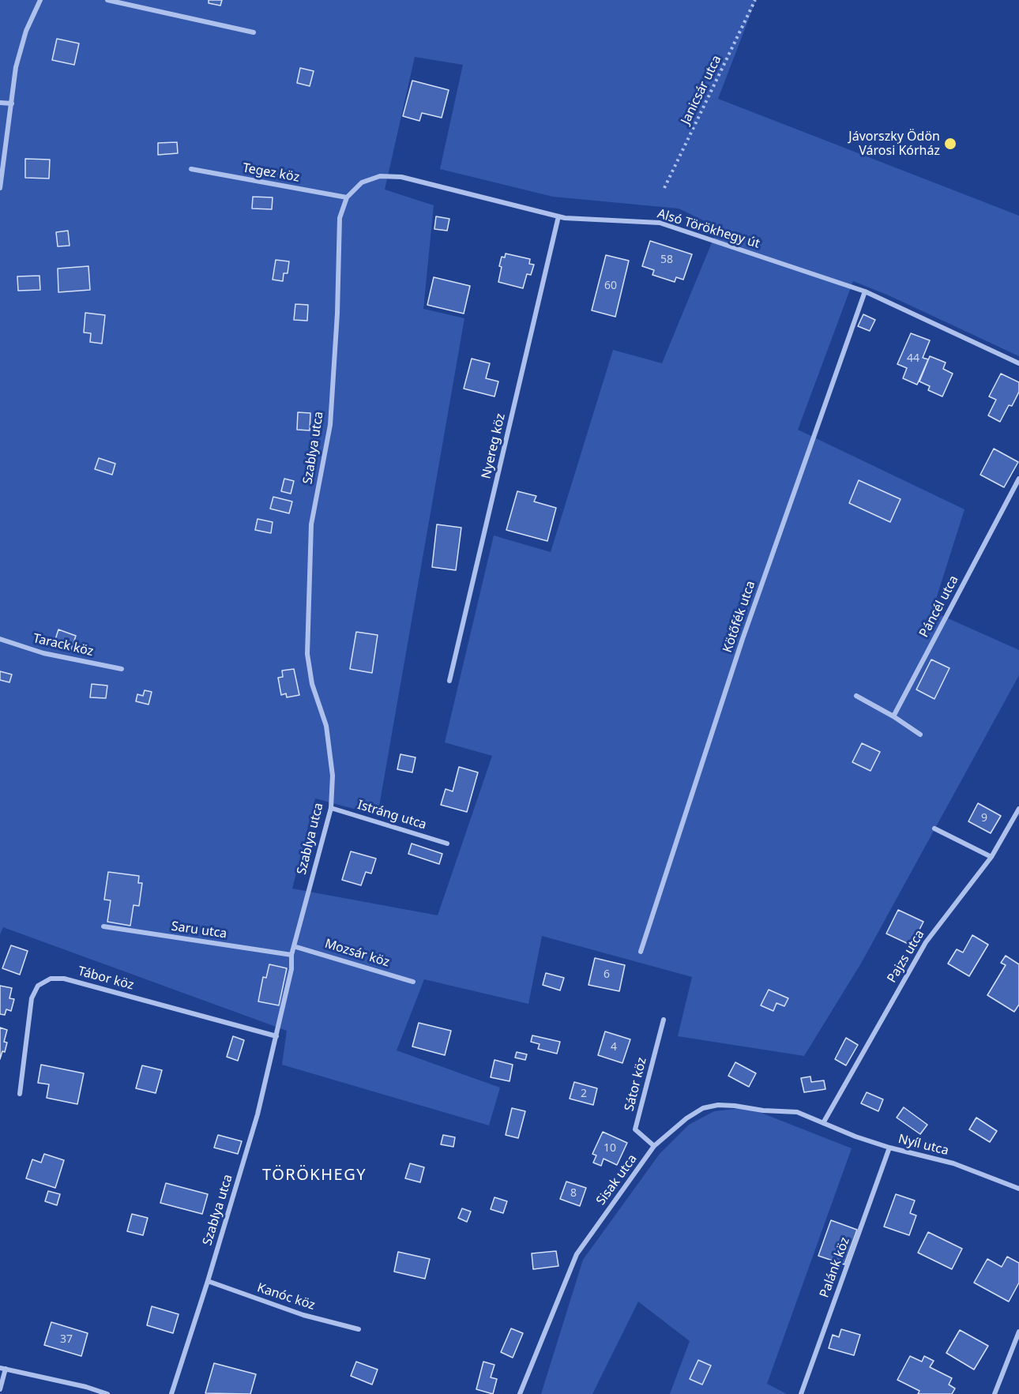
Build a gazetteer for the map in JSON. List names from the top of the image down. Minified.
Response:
{"streets":{"street":["Tegez köz","Alsó Törökhegy út","Nyereg köz","Szablya utca","Páncél utca","Kötőfék utca","Tarack köz","Istráng utca","Saru utca","Mozsár köz","Pajzs utca","Tábor köz","Sátor köz","Nyíl utca","Sisak utca","Palánk köz","Kanóc köz"],"path":["Janicsár utca"]},"crossings":[["Tegez köz","Alsó Törökhegy út"],["Alsó Törökhegy út","Nyereg köz"],["Alsó Törökhegy út","Szablya utca"],["Alsó Törökhegy út","Kötőfék utca"],["Szablya utca","Istráng utca"],["Szablya utca","Saru utca"],["Szablya utca","Mozsár köz"],["Szablya utca","Tábor köz"],["Szablya utca","Kanóc köz"],["Pajzs utca","Nyíl utca"],["Pajzs utca","Sisak utca"],["Sátor köz","Sisak utca"],["Nyíl utca","Sisak utca"],["Nyíl utca","Palánk köz"]],"districts":["TÖRÖKHEGY"],"places":["Jávorszky Ödön Városi Kórház"],"house_numbers":["58","60","44","9","6","4","2","10","8","37"]}
